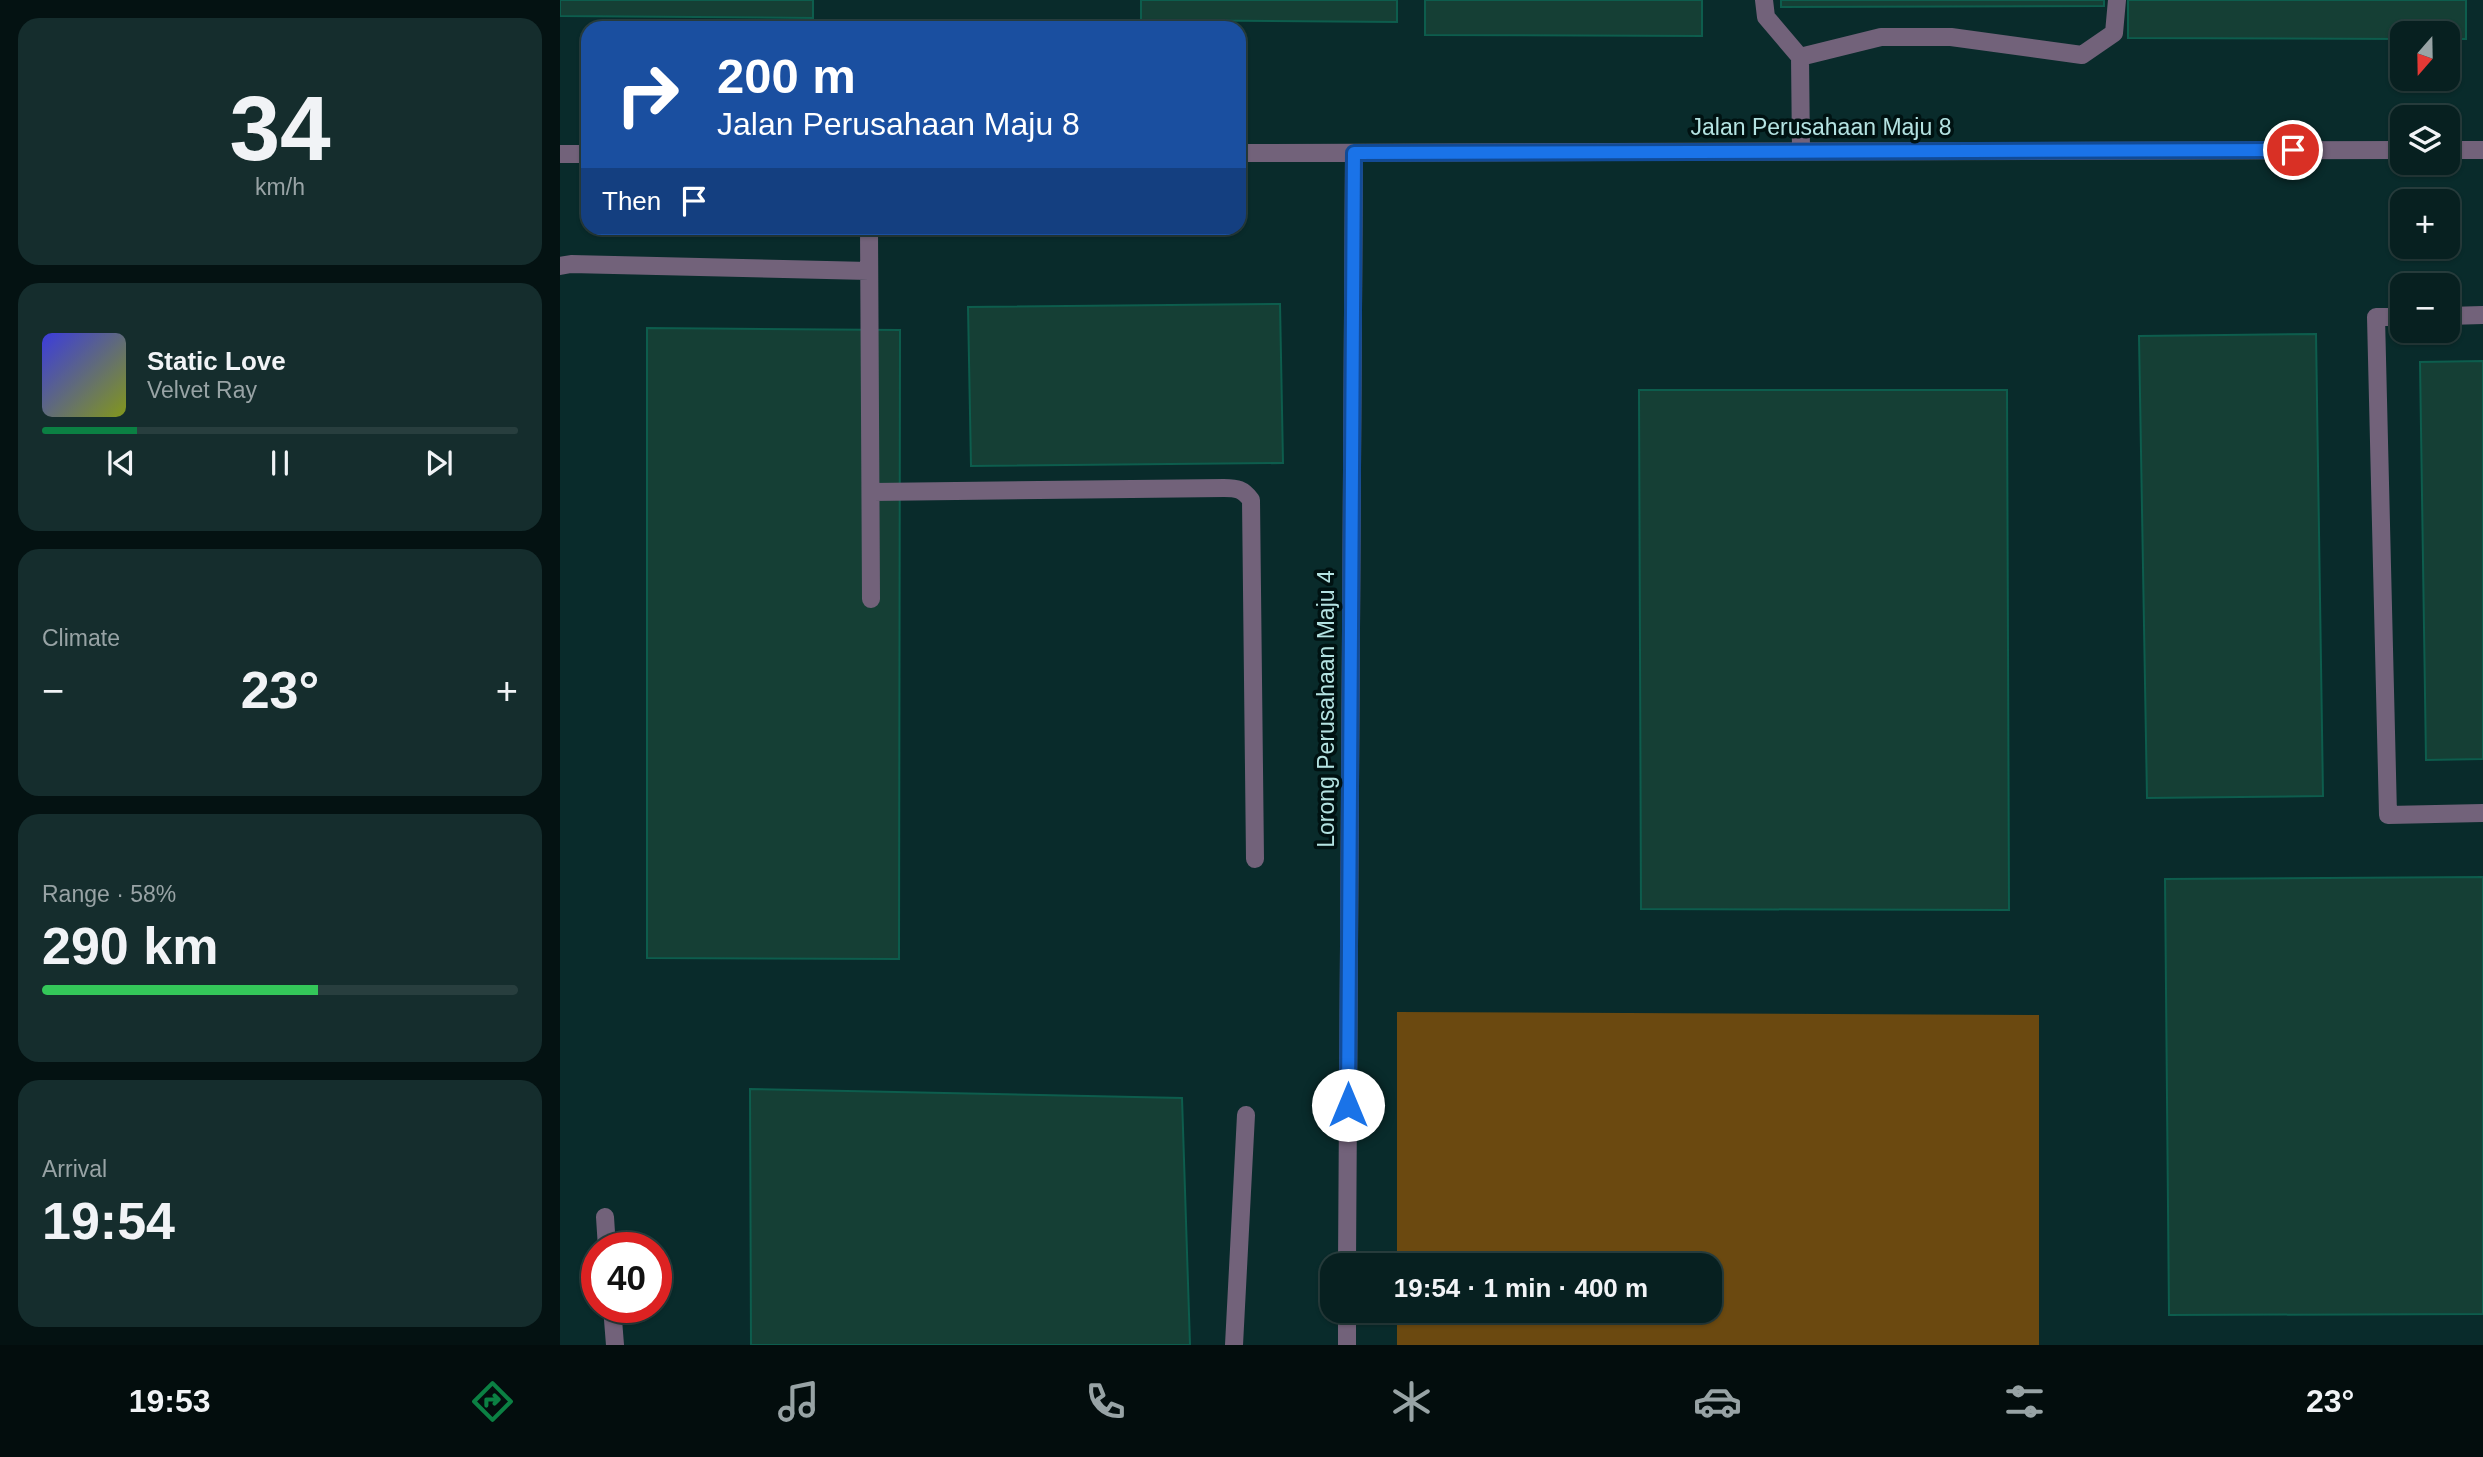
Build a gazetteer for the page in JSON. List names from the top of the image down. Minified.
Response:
{"streets":{"street":["Jalan Perusahaan Maju 8","Lorong Perusahaan Maju 4"]},"crossings":[["Jalan Perusahaan Maju 8","Lorong Perusahaan Maju 4"]],"north":"bottom","page":{"tile":[["34","km/h"],"Climate",["Range · 58%","290 km"],["Arrival","19:54"]],"map_buttons":["+","−"],"turn":["200 m","Jalan Perusahaan Maju 8"],"then":"Then","song":["Static Love","Velvet Ray"],"heat":["−","23°","+"],"limit":"40","trip":"19:54 · 1 min · 400 m","tabs":["19:53","23°"]}}
